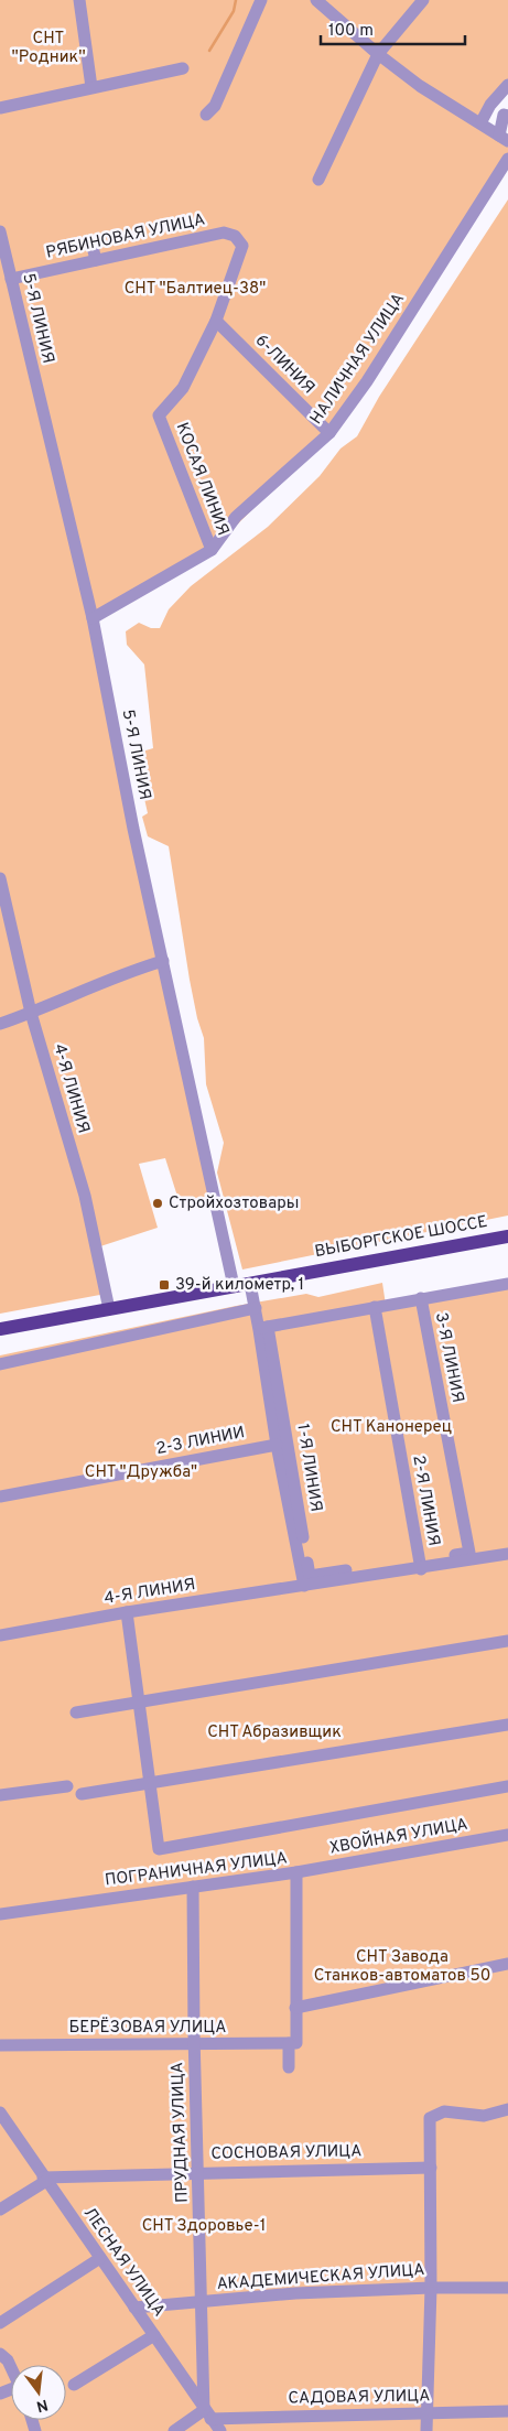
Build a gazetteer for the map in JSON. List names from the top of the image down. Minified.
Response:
{"streets":{"main road":["ВЫБОРГСКОЕ ШОССЕ"],"street":["РЯБИНОВАЯ УЛИЦА","5-Я ЛИНИЯ","НАЛИЧНАЯ УЛИЦА","6-ЛИНИЯ","КОСАЯ ЛИНИЯ","4-Я ЛИНИЯ","3-Я ЛИНИЯ","2-3 ЛИНИИ","1-Я ЛИНИЯ","2-Я ЛИНИЯ","ХВОЙНАЯ УЛИЦА","ПОГРАНИЧНАЯ УЛИЦА","БЕРЁЗОВАЯ УЛИЦА","ПРУДНАЯ УЛИЦА","СОСНОВАЯ УЛИЦА","ЛЕСНАЯ УЛИЦА","АКАДЕМИЧЕСКАЯ УЛИЦА","САДОВАЯ УЛИЦА"]},"crossings":[["РЯБИНОВАЯ УЛИЦА","5-Я ЛИНИЯ"],["РЯБИНОВАЯ УЛИЦА","КОСАЯ ЛИНИЯ"],["5-Я ЛИНИЯ","НАЛИЧНАЯ УЛИЦА"],["НАЛИЧНАЯ УЛИЦА","6-ЛИНИЯ"],["НАЛИЧНАЯ УЛИЦА","КОСАЯ ЛИНИЯ"],["6-ЛИНИЯ","КОСАЯ ЛИНИЯ"],["4-Я ЛИНИЯ","3-Я ЛИНИЯ"],["4-Я ЛИНИЯ","2-Я ЛИНИЯ"],["3-Я ЛИНИЯ","2-Я ЛИНИЯ"],["ХВОЙНАЯ УЛИЦА","ПОГРАНИЧНАЯ УЛИЦА"],["ПОГРАНИЧНАЯ УЛИЦА","БЕРЁЗОВАЯ УЛИЦА"],["ПОГРАНИЧНАЯ УЛИЦА","ПРУДНАЯ УЛИЦА"],["БЕРЁЗОВАЯ УЛИЦА","ПРУДНАЯ УЛИЦА"],["ПРУДНАЯ УЛИЦА","СОСНОВАЯ УЛИЦА"],["ПРУДНАЯ УЛИЦА","ЛЕСНАЯ УЛИЦА"],["ПРУДНАЯ УЛИЦА","АКАДЕМИЧЕСКАЯ УЛИЦА"],["ПРУДНАЯ УЛИЦА","САДОВАЯ УЛИЦА"],["СОСНОВАЯ УЛИЦА","ЛЕСНАЯ УЛИЦА"],["ЛЕСНАЯ УЛИЦА","АКАДЕМИЧЕСКАЯ УЛИЦА"],["ЛЕСНАЯ УЛИЦА","САДОВАЯ УЛИЦА"]],"parks":["СНТ ''Родник''","СНТ \"Балтиец-38\"","СНТ Канонерец","СНТ \"Дружба\"","СНТ Абразивщик","СНТ Завода Станков-автоматов 50","СНТ Здоровье-1"],"places":{"other":["Стройхозтовары"],"transit":["39-й километр, 1"]},"scale_bar":"100 m","north":"bottom"}
